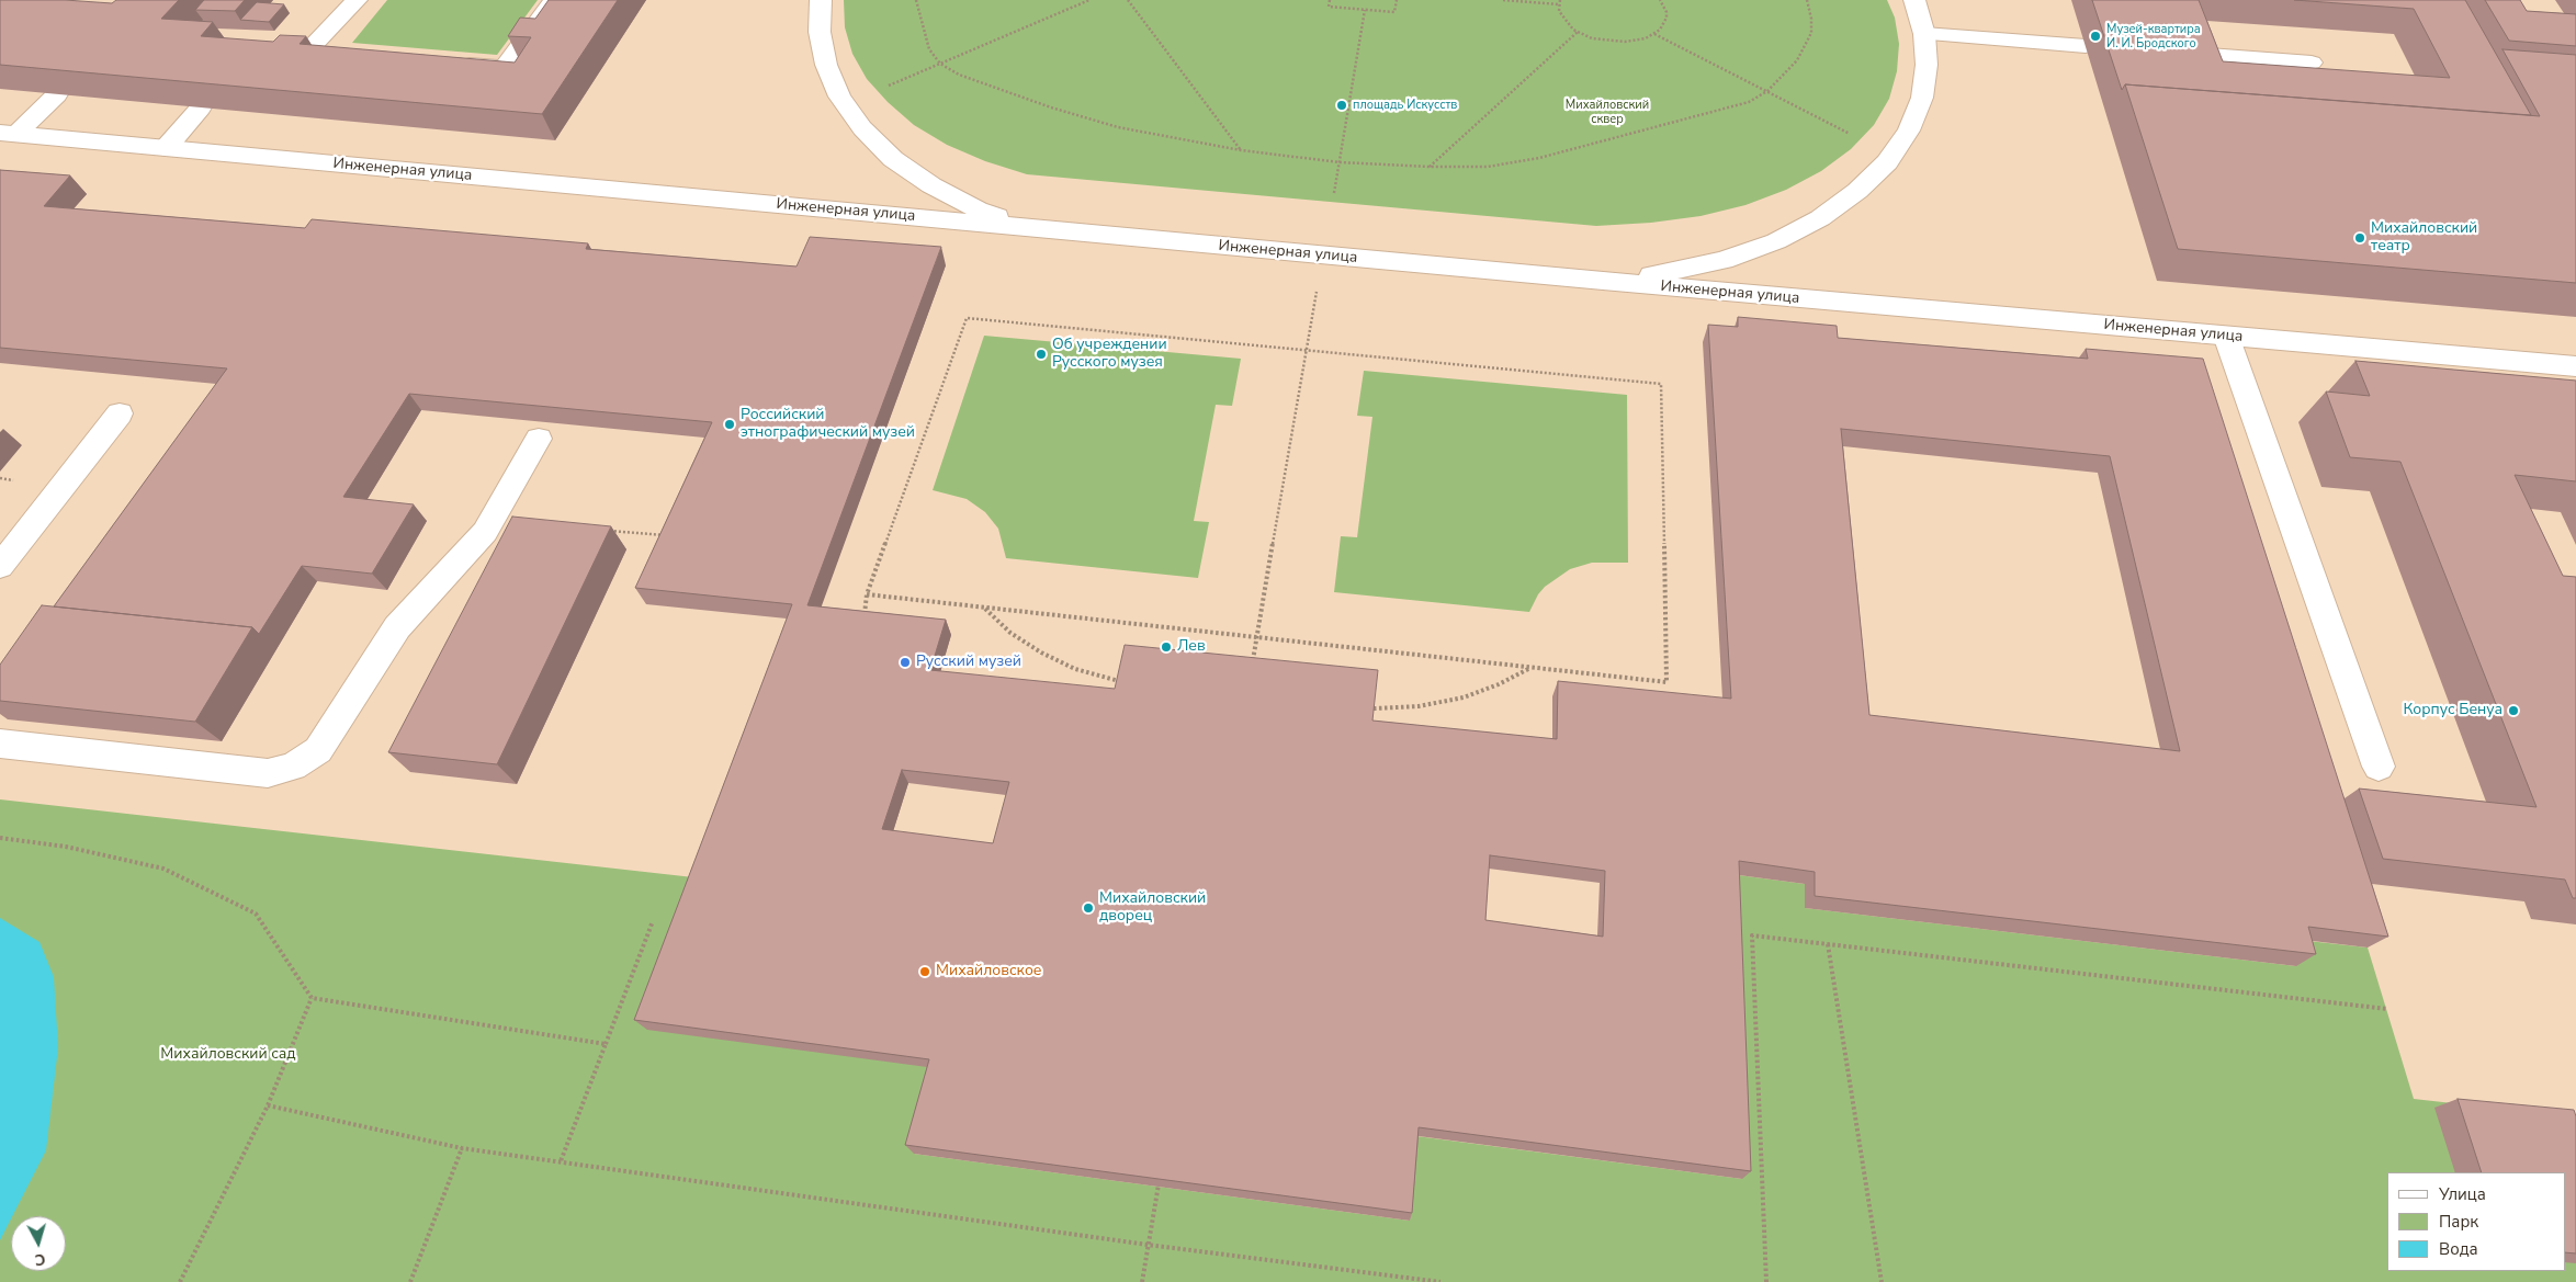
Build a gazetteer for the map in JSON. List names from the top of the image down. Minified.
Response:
{"streets":{"street":["Инженерная улица"]},"parks":["Михайловский сквер","Михайловский сад"],"places":["Музей-квартира И. И. Бродского","площадь Искусств","Михайловский театр","Об учреждении Русского музея","Российский этнографический музей","Лев","Русский музей","Корпус Бенуа","Михайловский дворец","Михайловское"],"legend":["Улица","Парк","Вода"],"north":"bottom"}
